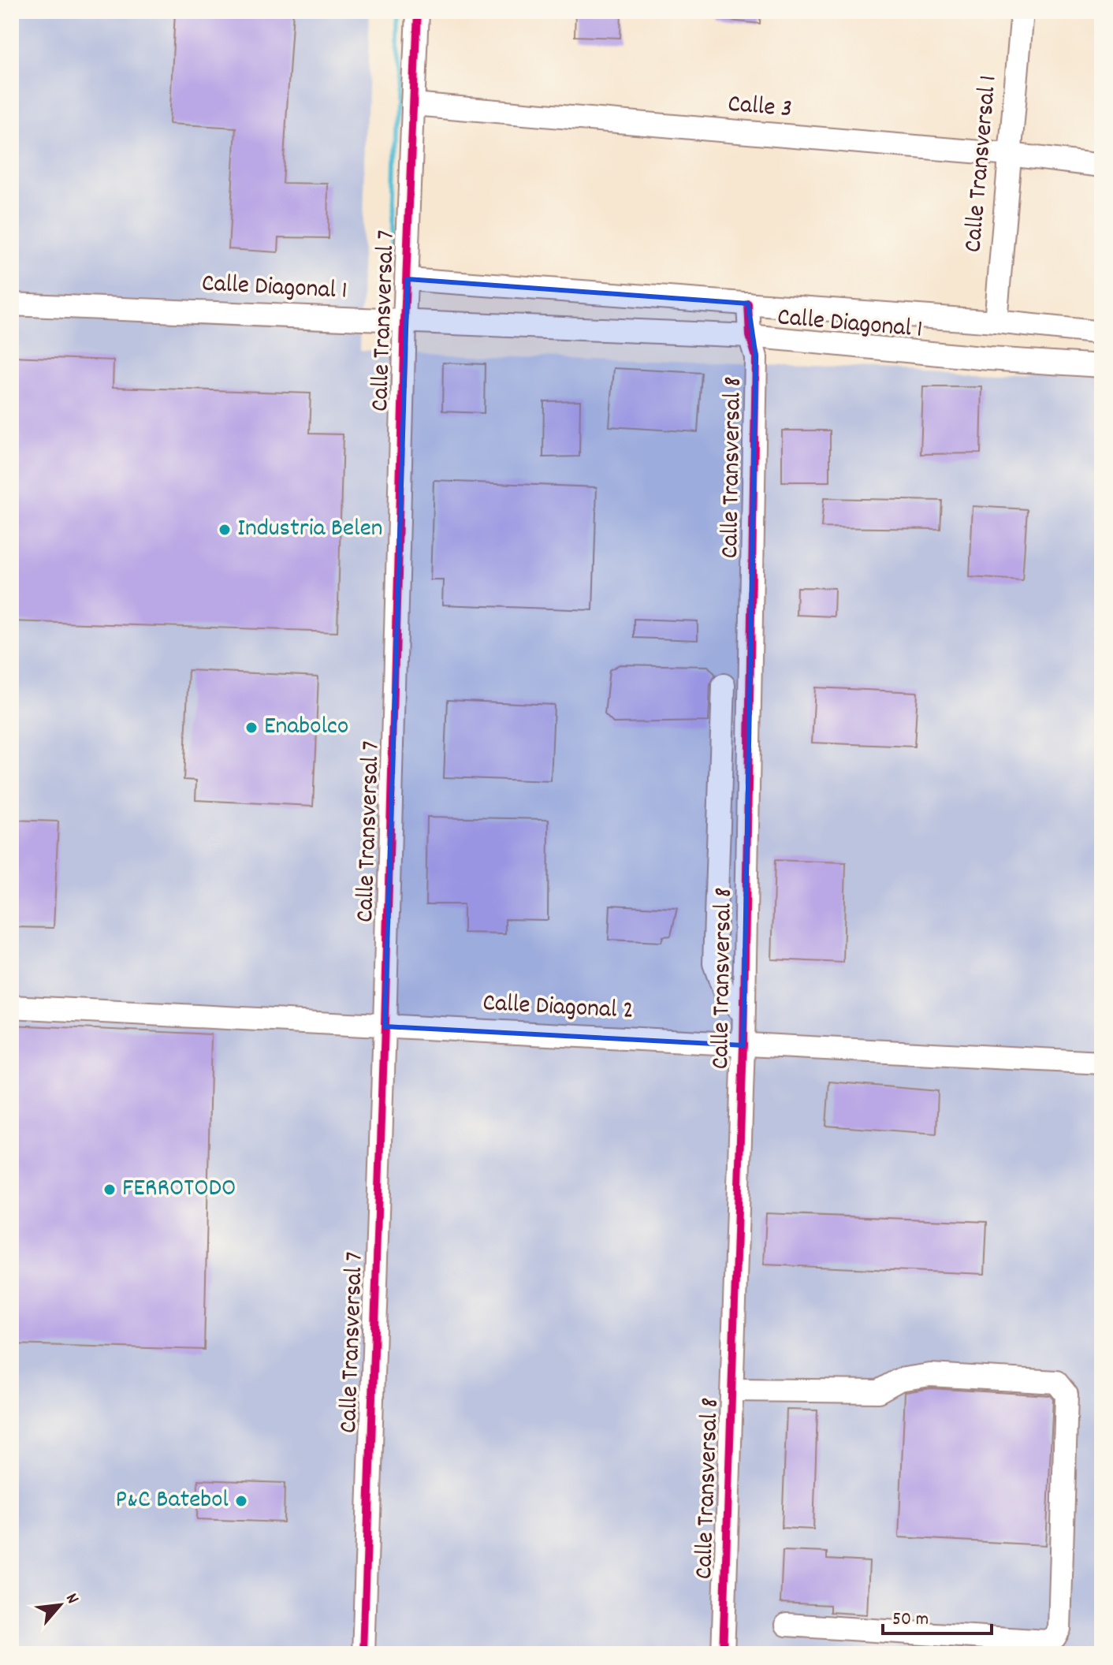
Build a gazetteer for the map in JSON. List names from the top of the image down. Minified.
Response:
{"streets":{"street":["Calle 3","Calle Transversal 1","Calle Diagonal 1","Calle Transversal 7","Calle Transversal 8","Calle Diagonal 2"]},"crossings":[["Calle 3","Calle Transversal 1"],["Calle 3","Calle Transversal 7"],["Calle Transversal 1","Calle Diagonal 1"],["Calle Diagonal 1","Calle Transversal 7"],["Calle Diagonal 1","Calle Transversal 8"],["Calle Transversal 7","Calle Diagonal 2"],["Calle Transversal 8","Calle Diagonal 2"]],"places":["Industria Belen","Enabolco","FERROTODO","P&C Batebol"],"scale_bar":"50 m","north":"top right"}
